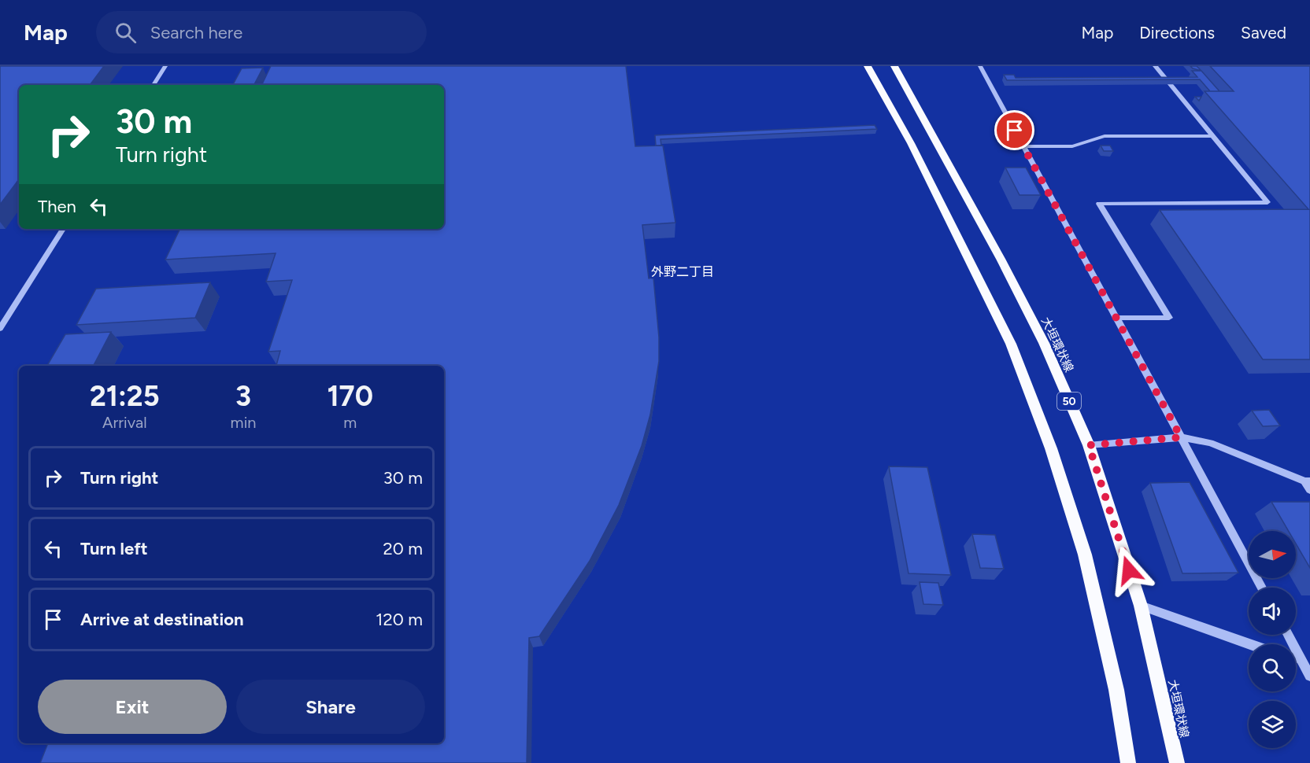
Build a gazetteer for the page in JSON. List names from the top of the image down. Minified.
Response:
{"streets":{"main road":["大垣環状線","50"]},"districts":["外野二丁目"],"north":"right","page":{"header":"Map","search":"Search here","nav":["Map","Directions","Saved"],"turn":["30 m","Turn right"],"then":"Then","eta":["21:25","Arrival","3","min","170","m"],"list":[{"name":"Turn right","value":"30 m"},{"name":"Turn left","value":"20 m"},{"name":"Arrive at destination","value":"120 m"}],"buttons":["Exit","Share"]}}
